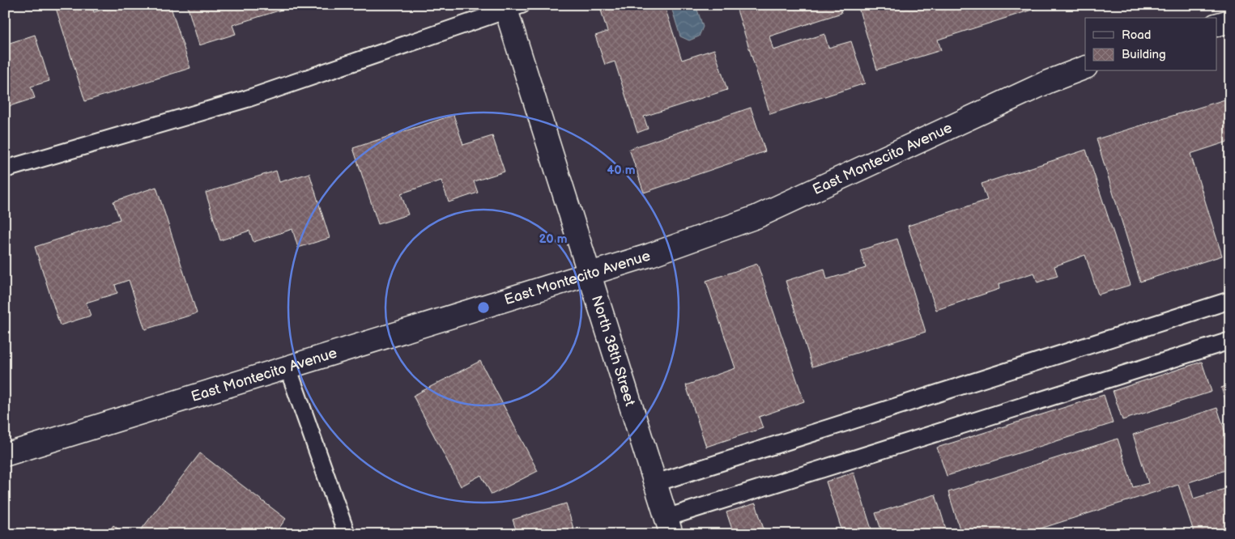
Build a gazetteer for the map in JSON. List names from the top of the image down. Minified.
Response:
{"streets":{"street":["East Montecito Avenue","North 38th Street"]},"crossings":[["East Montecito Avenue","North 38th Street"]],"legend":["Road","Building"],"rings":["40 m","20 m"]}
